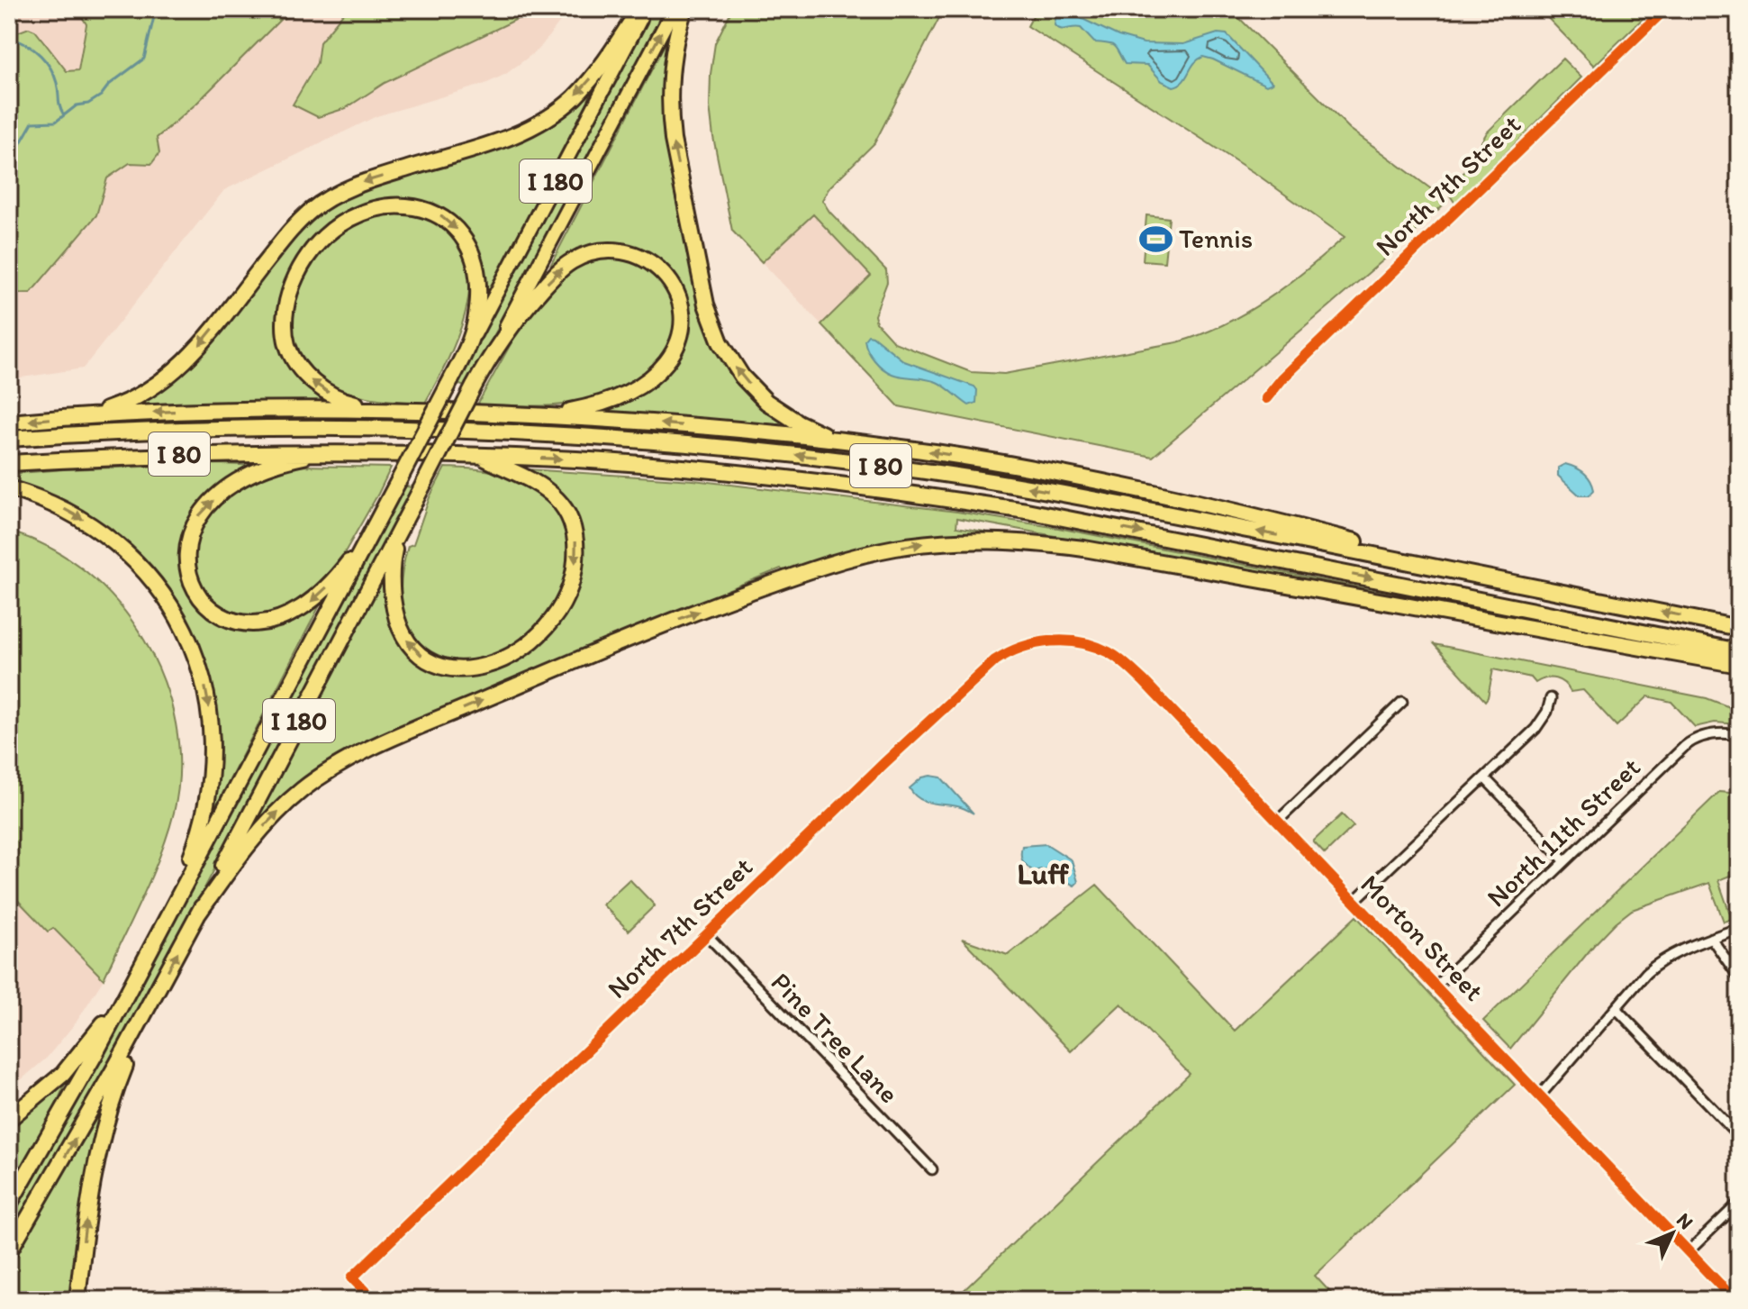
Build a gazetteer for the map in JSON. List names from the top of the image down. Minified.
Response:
{"streets":{"highway":["I 180","I 80"],"street":["North 7th Street","North 11th Street","Morton Street","Pine Tree Lane"]},"crossings":[["North 7th Street","Morton Street"],["North 7th Street","Pine Tree Lane"],["North 11th Street","Morton Street"]],"districts":["Luff"],"places":{"sports":["Tennis"]},"north":"top right"}
